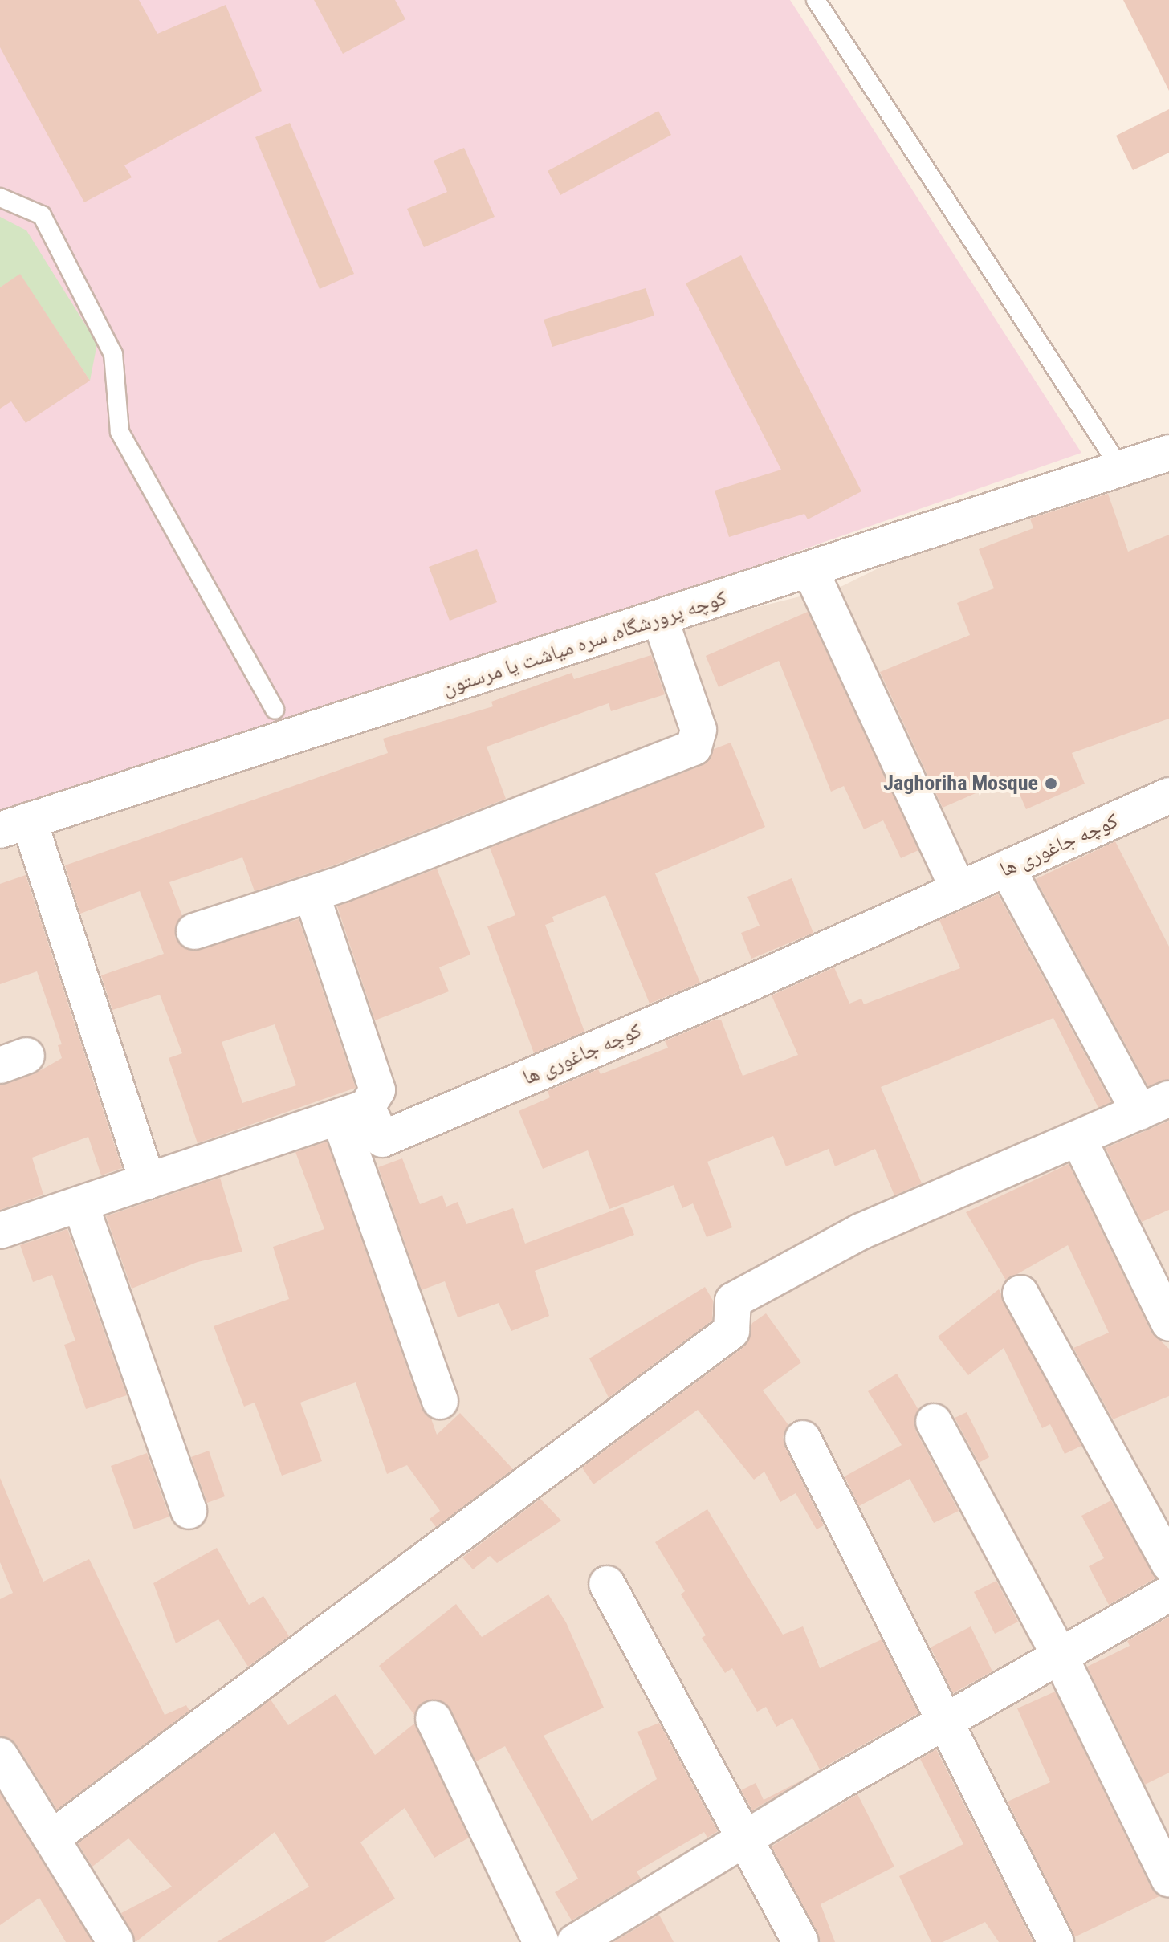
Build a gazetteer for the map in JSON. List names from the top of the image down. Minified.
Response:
{"streets":{"street":["کوچه پرورشگاه، سره میاشت یا مرستون","کوچه جاغوری ها"]},"places":["Jaghoriha Mosque"]}
